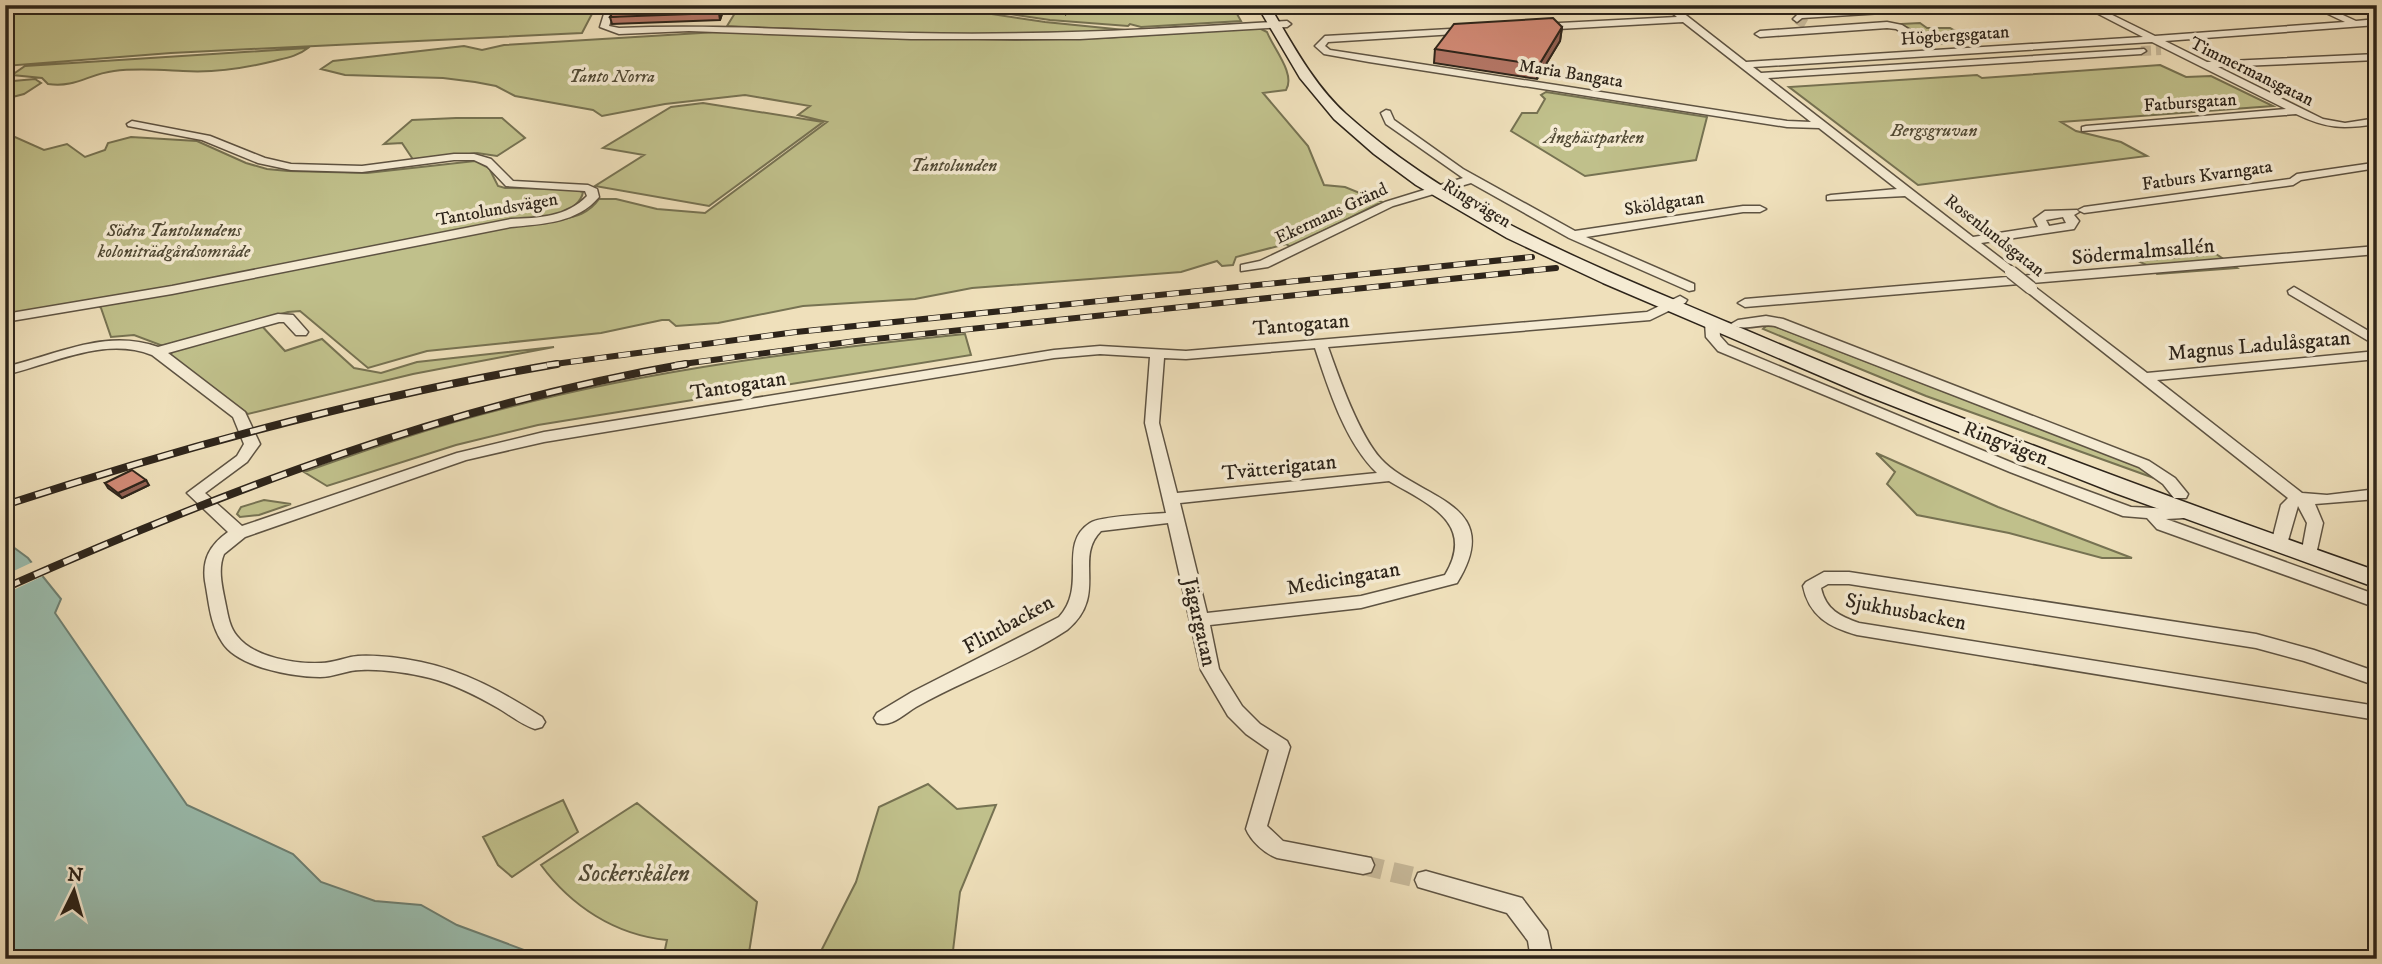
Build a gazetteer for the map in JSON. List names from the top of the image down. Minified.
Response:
{"streets":{"main road":["Ringvägen"],"street":["Högbergsgatan","Timmermansgatan","Maria Bangata","Fatbursgatan","Fatburs Kvarngata","Sköldgatan","Tantolundsvägen","Ekermans Gränd","Rosenlundsgatan","Södermalmsallén","Tantogatan","Magnus Ladulåsgatan","Tvätterigatan","Medicingatan","Sjukhusbacken","Jägargatan","Flintbacken"]},"crossings":[["Högbergsgatan","Timmermansgatan"],["Högbergsgatan","Rosenlundsgatan"],["Timmermansgatan","Fatbursgatan"],["Maria Bangata","Rosenlundsgatan"],["Fatburs Kvarngata","Rosenlundsgatan"],["Ringvägen","Sköldgatan"],["Ringvägen","Ekermans Gränd"],["Ringvägen","Rosenlundsgatan"],["Ringvägen","Tantogatan"],["Rosenlundsgatan","Magnus Ladulåsgatan"],["Tantogatan","Jägargatan"],["Tvätterigatan","Medicingatan"],["Tvätterigatan","Jägargatan"],["Tvätterigatan","Flintbacken"],["Medicingatan","Jägargatan"],["Jägargatan","Flintbacken"]],"parks":["Tanto Norra","Bergsgruvan","Ånghästparken","Tantolunden","Södra Tantolundens koloniträdgårdsområde","Sockerskålen"],"north":"top"}
